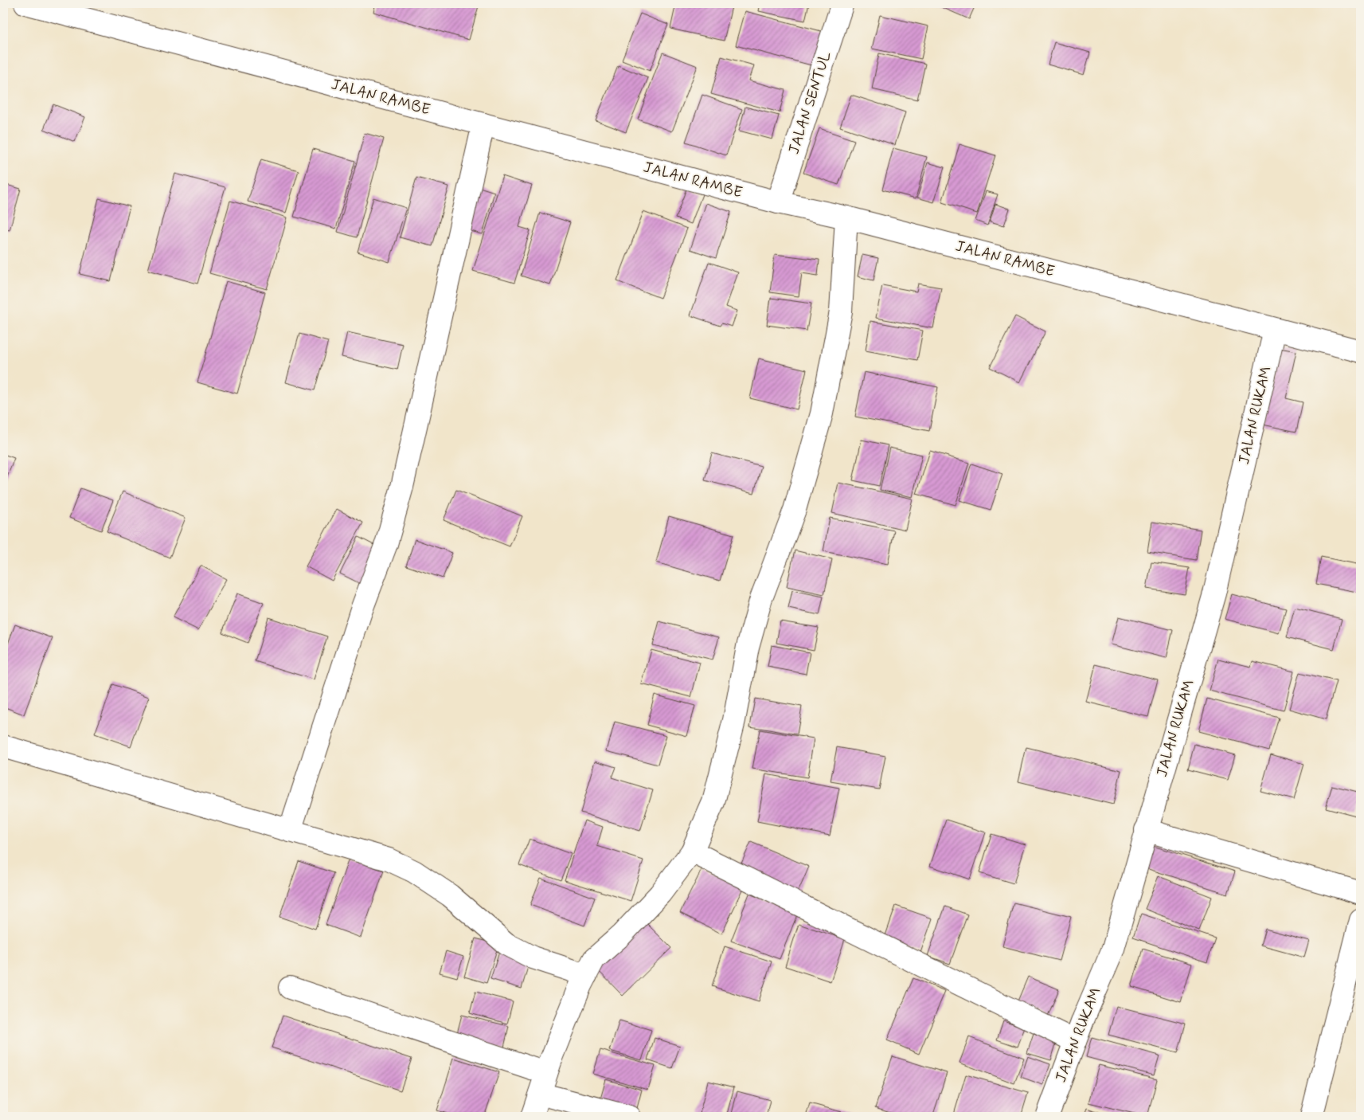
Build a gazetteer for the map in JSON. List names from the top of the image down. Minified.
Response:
{"streets":{"street":["JALAN RAMBE","JALAN SENTUL","JALAN RUKAM"]},"crossings":[["JALAN RAMBE","JALAN SENTUL"],["JALAN RAMBE","JALAN RUKAM"]]}
